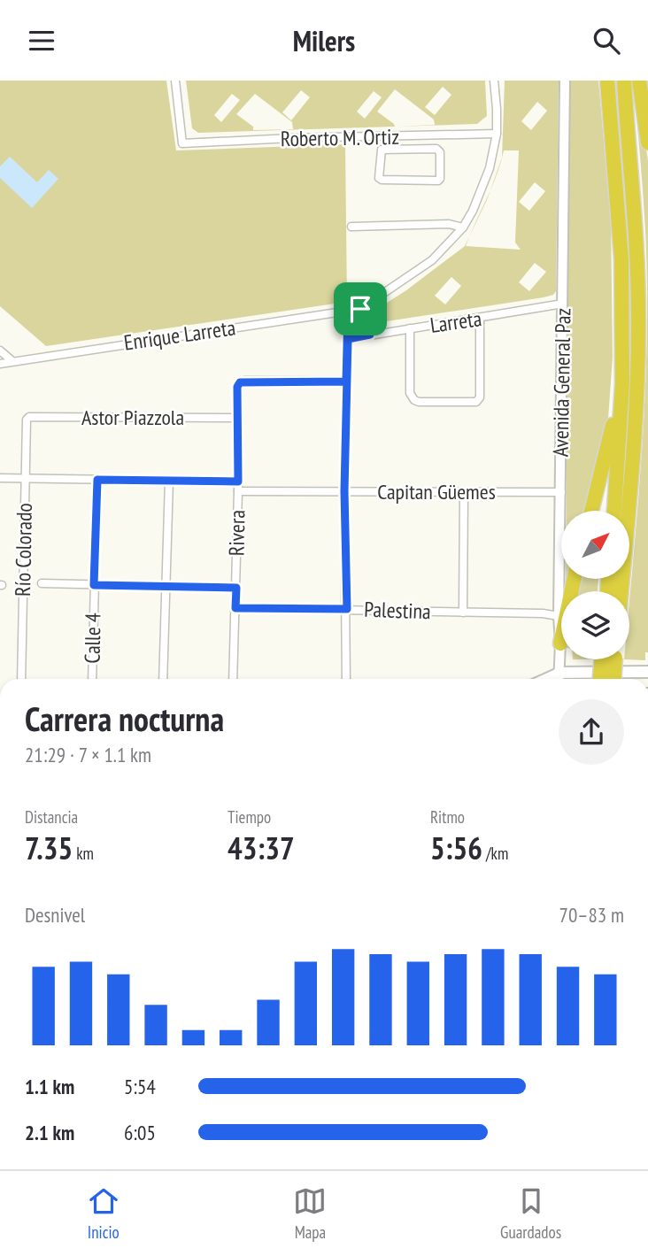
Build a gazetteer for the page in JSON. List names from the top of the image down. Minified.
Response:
{"streets":{"street":["Roberto M. Ortiz","Larreta","Enrique Larreta","Avenida General Paz","Astor Piazzola","Capitan Güemes","Rivera","Río Colorado","Palestina","Calle 4"]},"crossings":[["Larreta","Avenida General Paz"],["Avenida General Paz","Capitan Güemes"],["Avenida General Paz","Palestina"],["Astor Piazzola","Rivera"],["Astor Piazzola","Río Colorado"],["Capitan Güemes","Rivera"],["Rivera","Palestina"]],"north":"top right","page":{"header":"Milers","heading":["Carrera nocturna","21:29 · 7 × 1.1 km"],"stats":[["Distancia","7.35 km"],["Tiempo","43:37"],["Ritmo","5:56 /km"]],"chart":["Desnivel","70–83 m"],"list":[{"name":"1.1 km","note":"5:54"},{"name":"2.1 km","note":"6:05"}],"tabs":["Inicio","Mapa","Guardados"]}}
